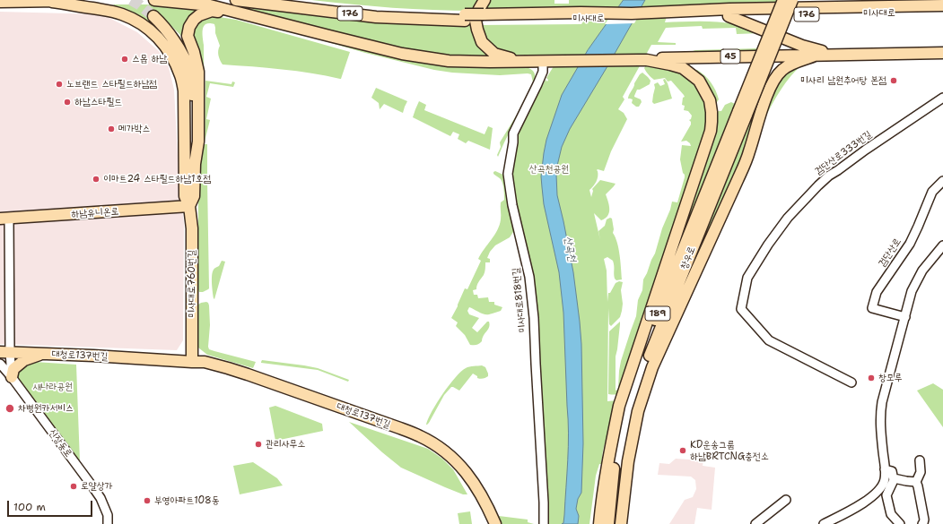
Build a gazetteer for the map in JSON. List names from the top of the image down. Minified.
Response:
{"streets":{"main road":["176","미사대로","45","하남유니온로","창우로","미사대로760번길","189","대청로137번길"],"street":["검단산로333번길","검단산로","미사대로818번길","신장동로"]},"crossings":[["45","미사대로818번길"],["하남유니온로","미사대로760번길"],["미사대로760번길","대청로137번길"]],"water":["산곡천"],"parks":["산곡천공원","새나라공원"],"places":["스몹 하남","미사리 남원추어탕 본점","노브랜드 스타필드하남점","하남스타필드","메가박스","이마트24 스타필드하남1호점","창모루","차병원카서비스","관리사무소","KD운송그룹 하남BRTCNG충전소","로얄상가","부영아파트108동"],"scale_bar":"100 m"}
